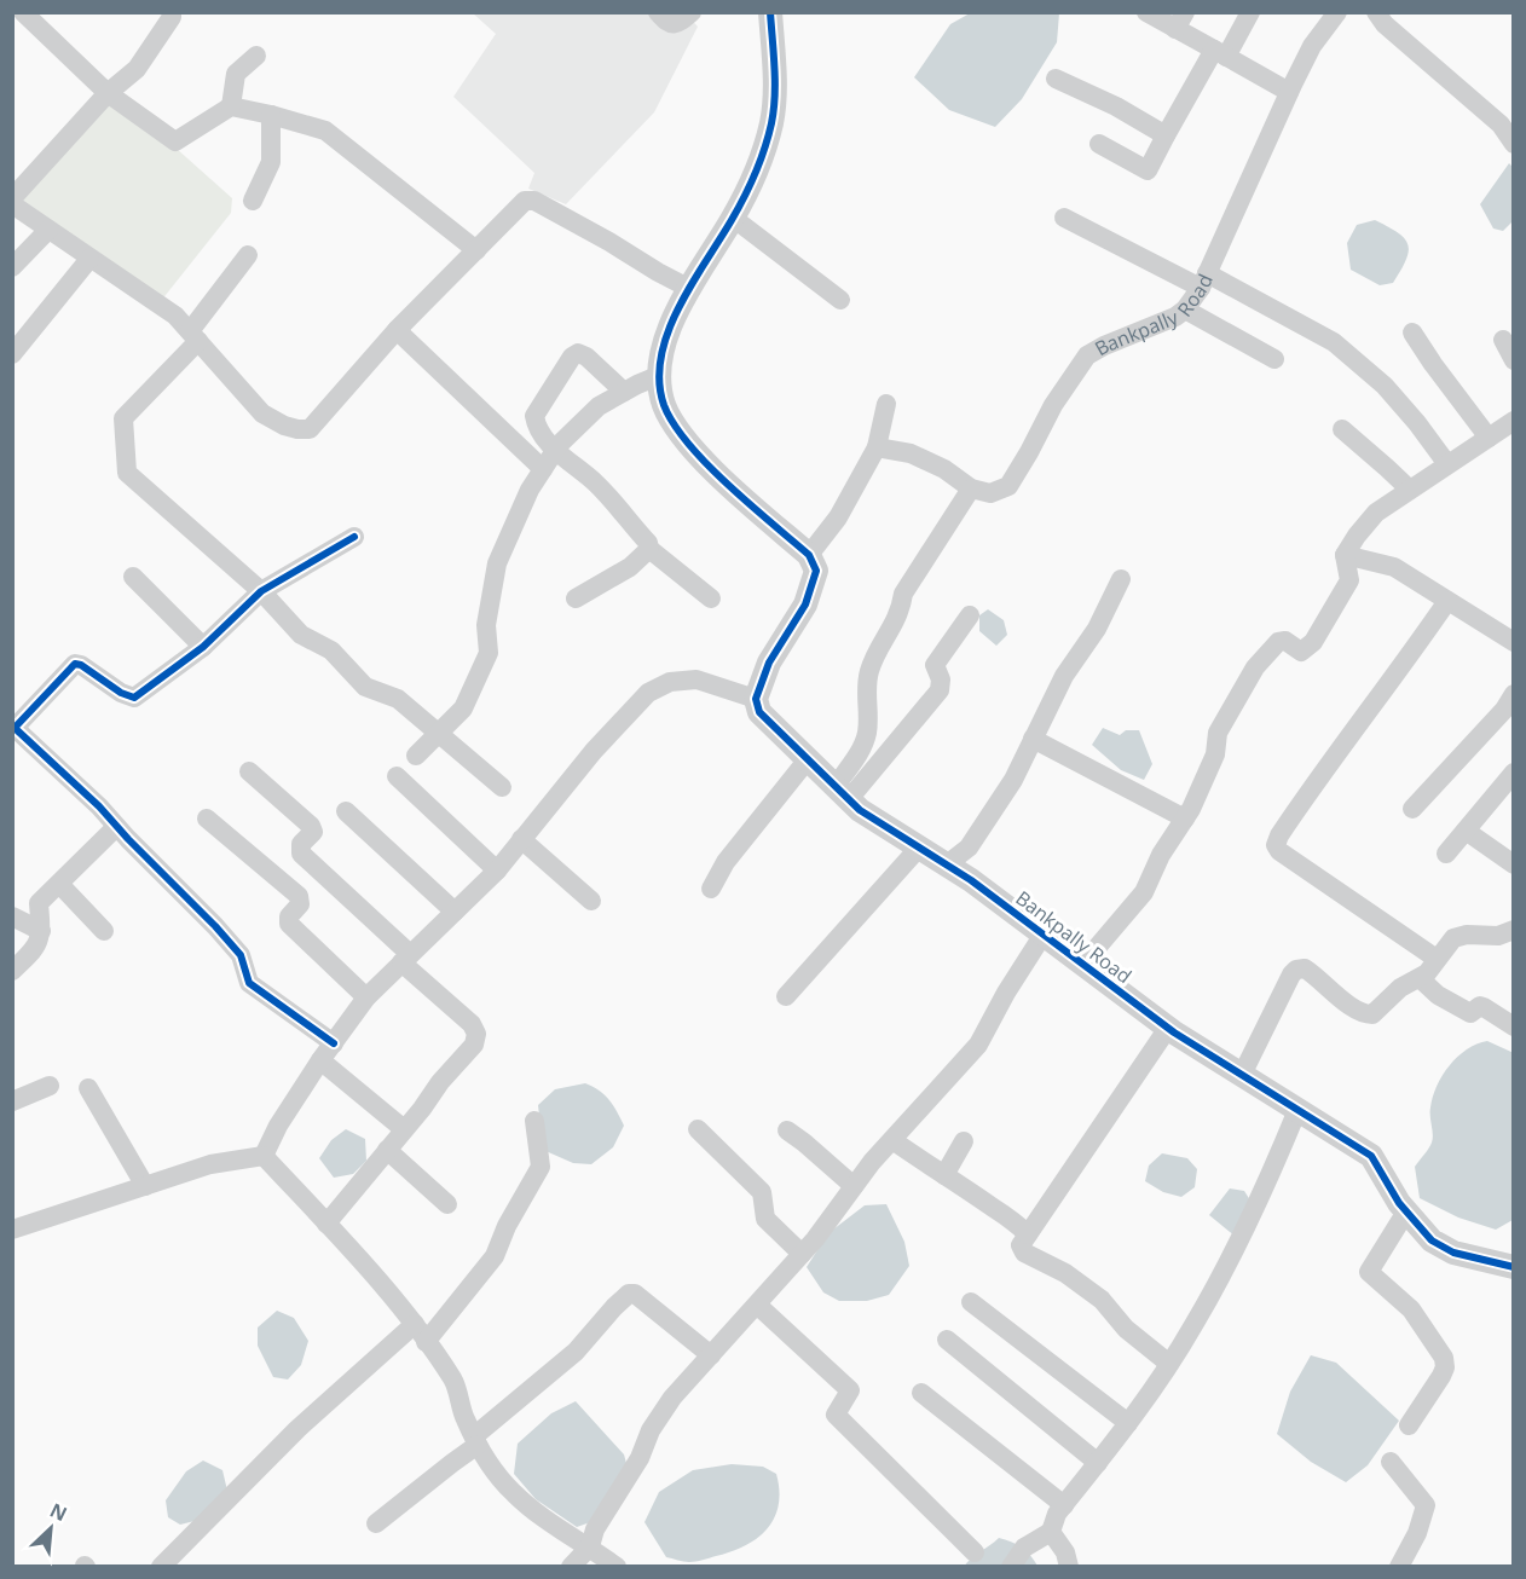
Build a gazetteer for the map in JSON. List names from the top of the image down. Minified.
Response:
{"streets":{"street":["Bankpally Road"]},"north":"top right"}
